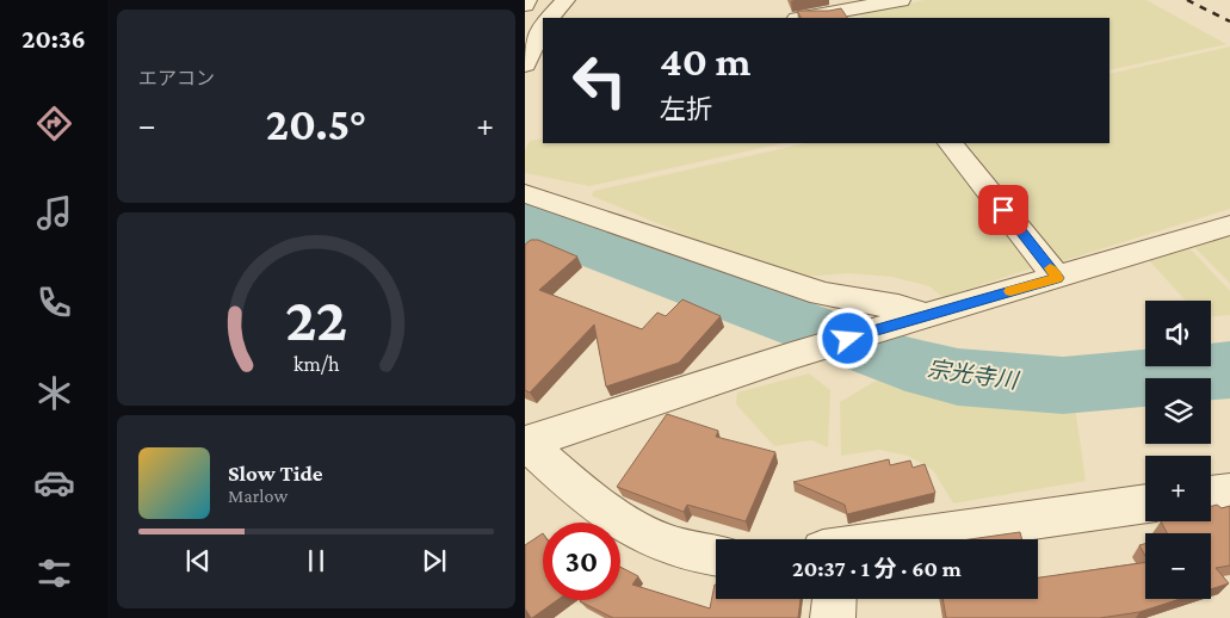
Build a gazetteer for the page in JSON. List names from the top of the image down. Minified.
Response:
{"water":["宗光寺川"],"page":{"tabs":"20:36","tile":"エアコン","turn":["40 m","左折"],"heat":["−","20.5°","+"],"map_buttons":["+","−"],"song":["Slow Tide","Marlow"],"limit":"30","trip":"20:37 · 1 分 · 60 m","gauge":["22","km/h"]}}
